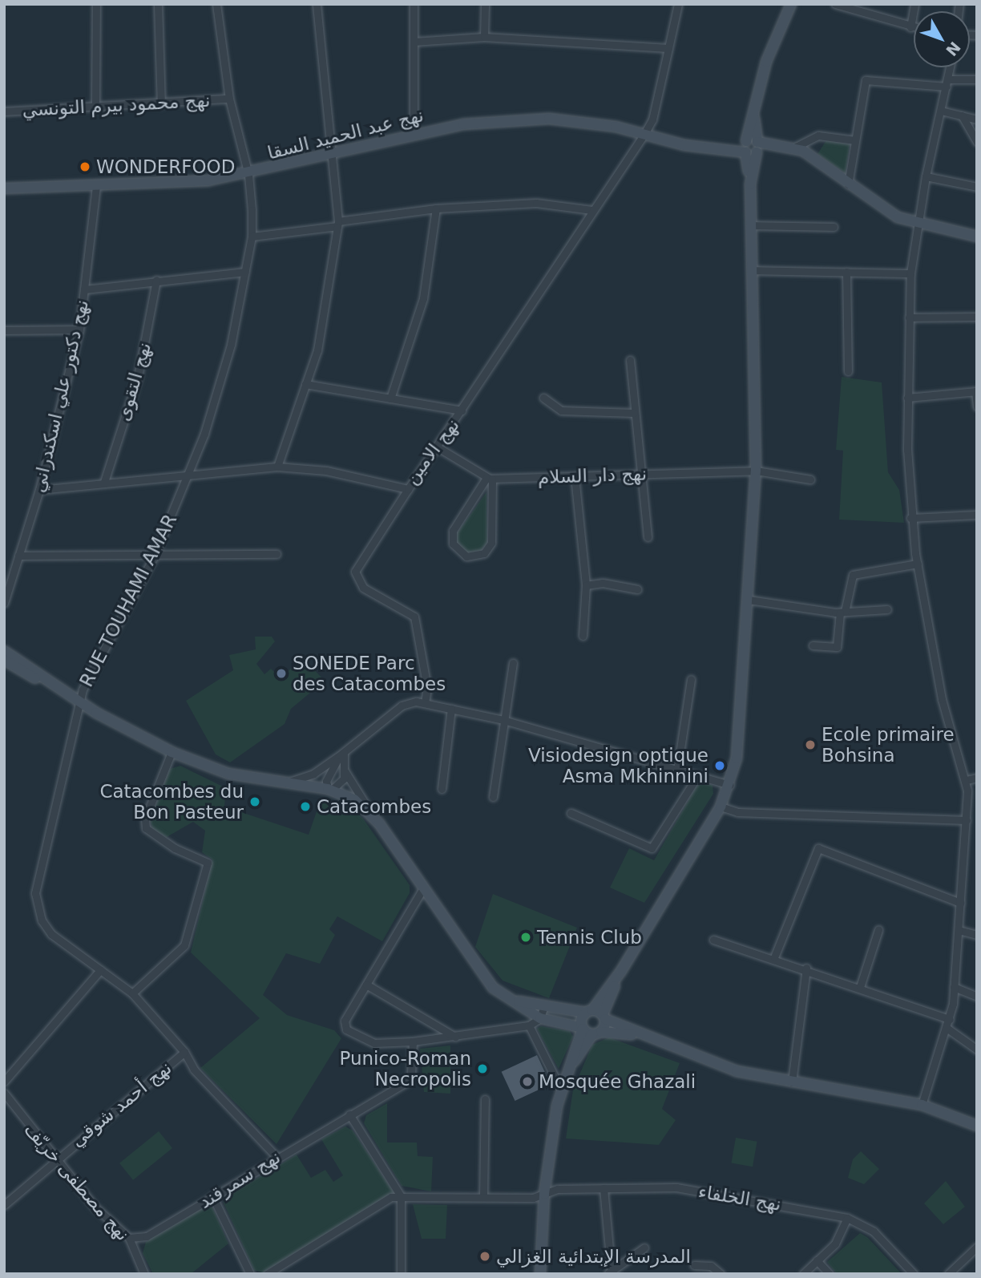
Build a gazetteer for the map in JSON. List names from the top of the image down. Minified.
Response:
{"streets":{"main road":["نهج عبد الحميد السقا"],"street":["نهج محمود بيرم التونسي","نهج التقوى","نهج دكتور علي اسكندراني","نهج الامين","نهج دار السلام","RUE TOUHAMI AMAR","نهج أحمد شوقي","نهج سمرقند","نهج مصطفى خريّف","نهج الخلفاء"]},"crossings":[["نهج محمود بيرم التونسي","RUE TOUHAMI AMAR"],["نهج عبد الحميد السقا","نهج دكتور علي اسكندراني"],["نهج عبد الحميد السقا","نهج الامين"],["نهج عبد الحميد السقا","RUE TOUHAMI AMAR"],["نهج التقوى","نهج الامين"],["نهج دكتور علي اسكندراني","نهج الامين"],["نهج الامين","RUE TOUHAMI AMAR"],["RUE TOUHAMI AMAR","نهج أحمد شوقي"],["نهج أحمد شوقي","نهج سمرقند"],["نهج أحمد شوقي","نهج مصطفى خريّف"],["نهج سمرقند","نهج مصطفى خريّف"]],"places":["WONDERFOOD","SONEDE Parc des Catacombes","Ecole primaire Bohsina","Visiodesign optique Asma Mkhinnini","Catacombes du Bon Pasteur","Catacombes","Tennis Club","Punico-Roman Necropolis","Mosquée Ghazali","المدرسة الإبتدائية الغزالي"],"north":"bottom right"}
